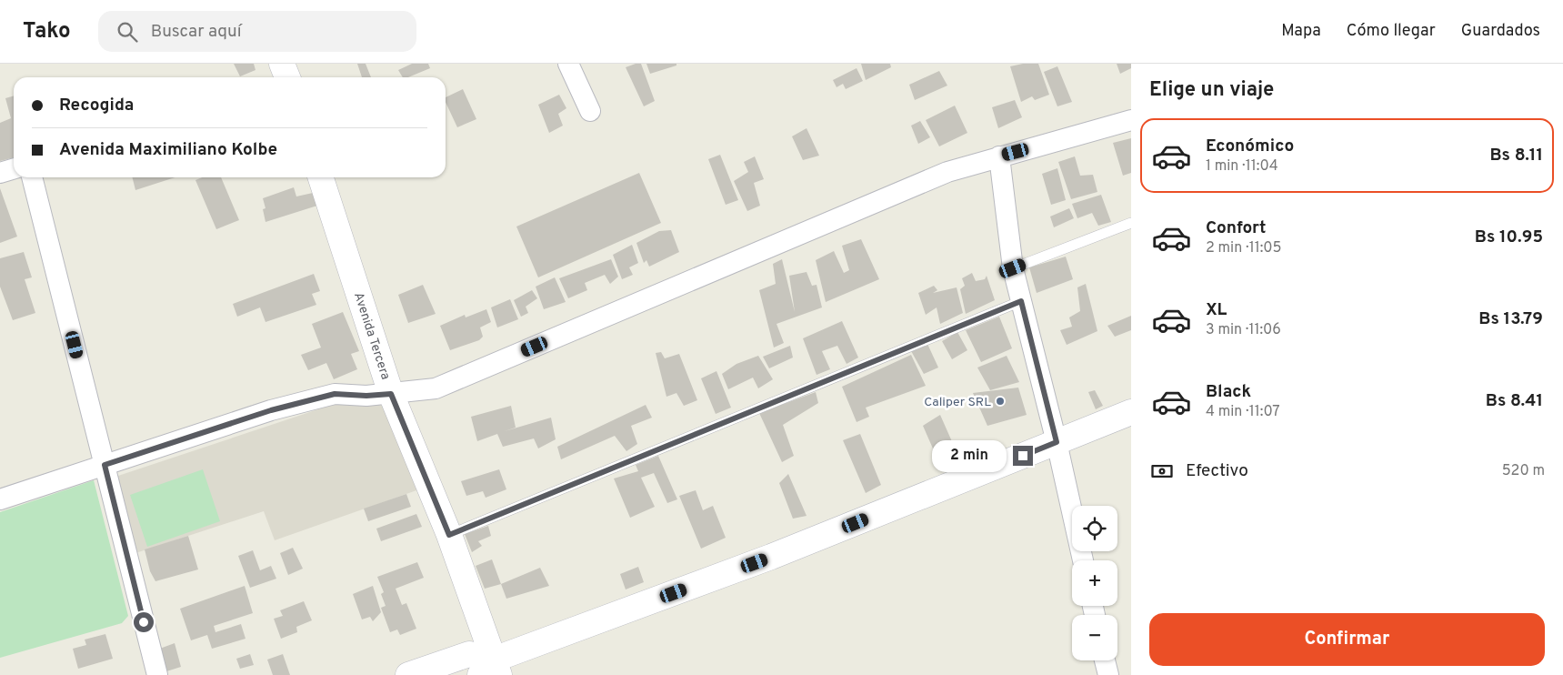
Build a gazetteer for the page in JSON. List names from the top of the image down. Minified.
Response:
{"streets":{"main road":["Avenida Tercera"]},"places":["Caliper SRL"],"page":{"header":"Tako","search":"Buscar aquí","nav":["Mapa","Cómo llegar","Guardados"],"heading":"Elige un viaje","banner":["Recogida","Avenida Maximiliano Kolbe"],"list":[{"name":"Económico","note":"1 min · 11:04","value":"Bs 8.11"},{"name":"Confort","note":"2 min · 11:05","value":"Bs 10.95"},{"name":"XL","note":"3 min · 11:06","value":"Bs 13.79"},{"name":"Black","note":"4 min · 11:07","value":"Bs 8.41"}],"bubble":"2 min","pay":["Efectivo","520 m"],"map_buttons":["+","−"],"buttons":"Confirmar"}}
